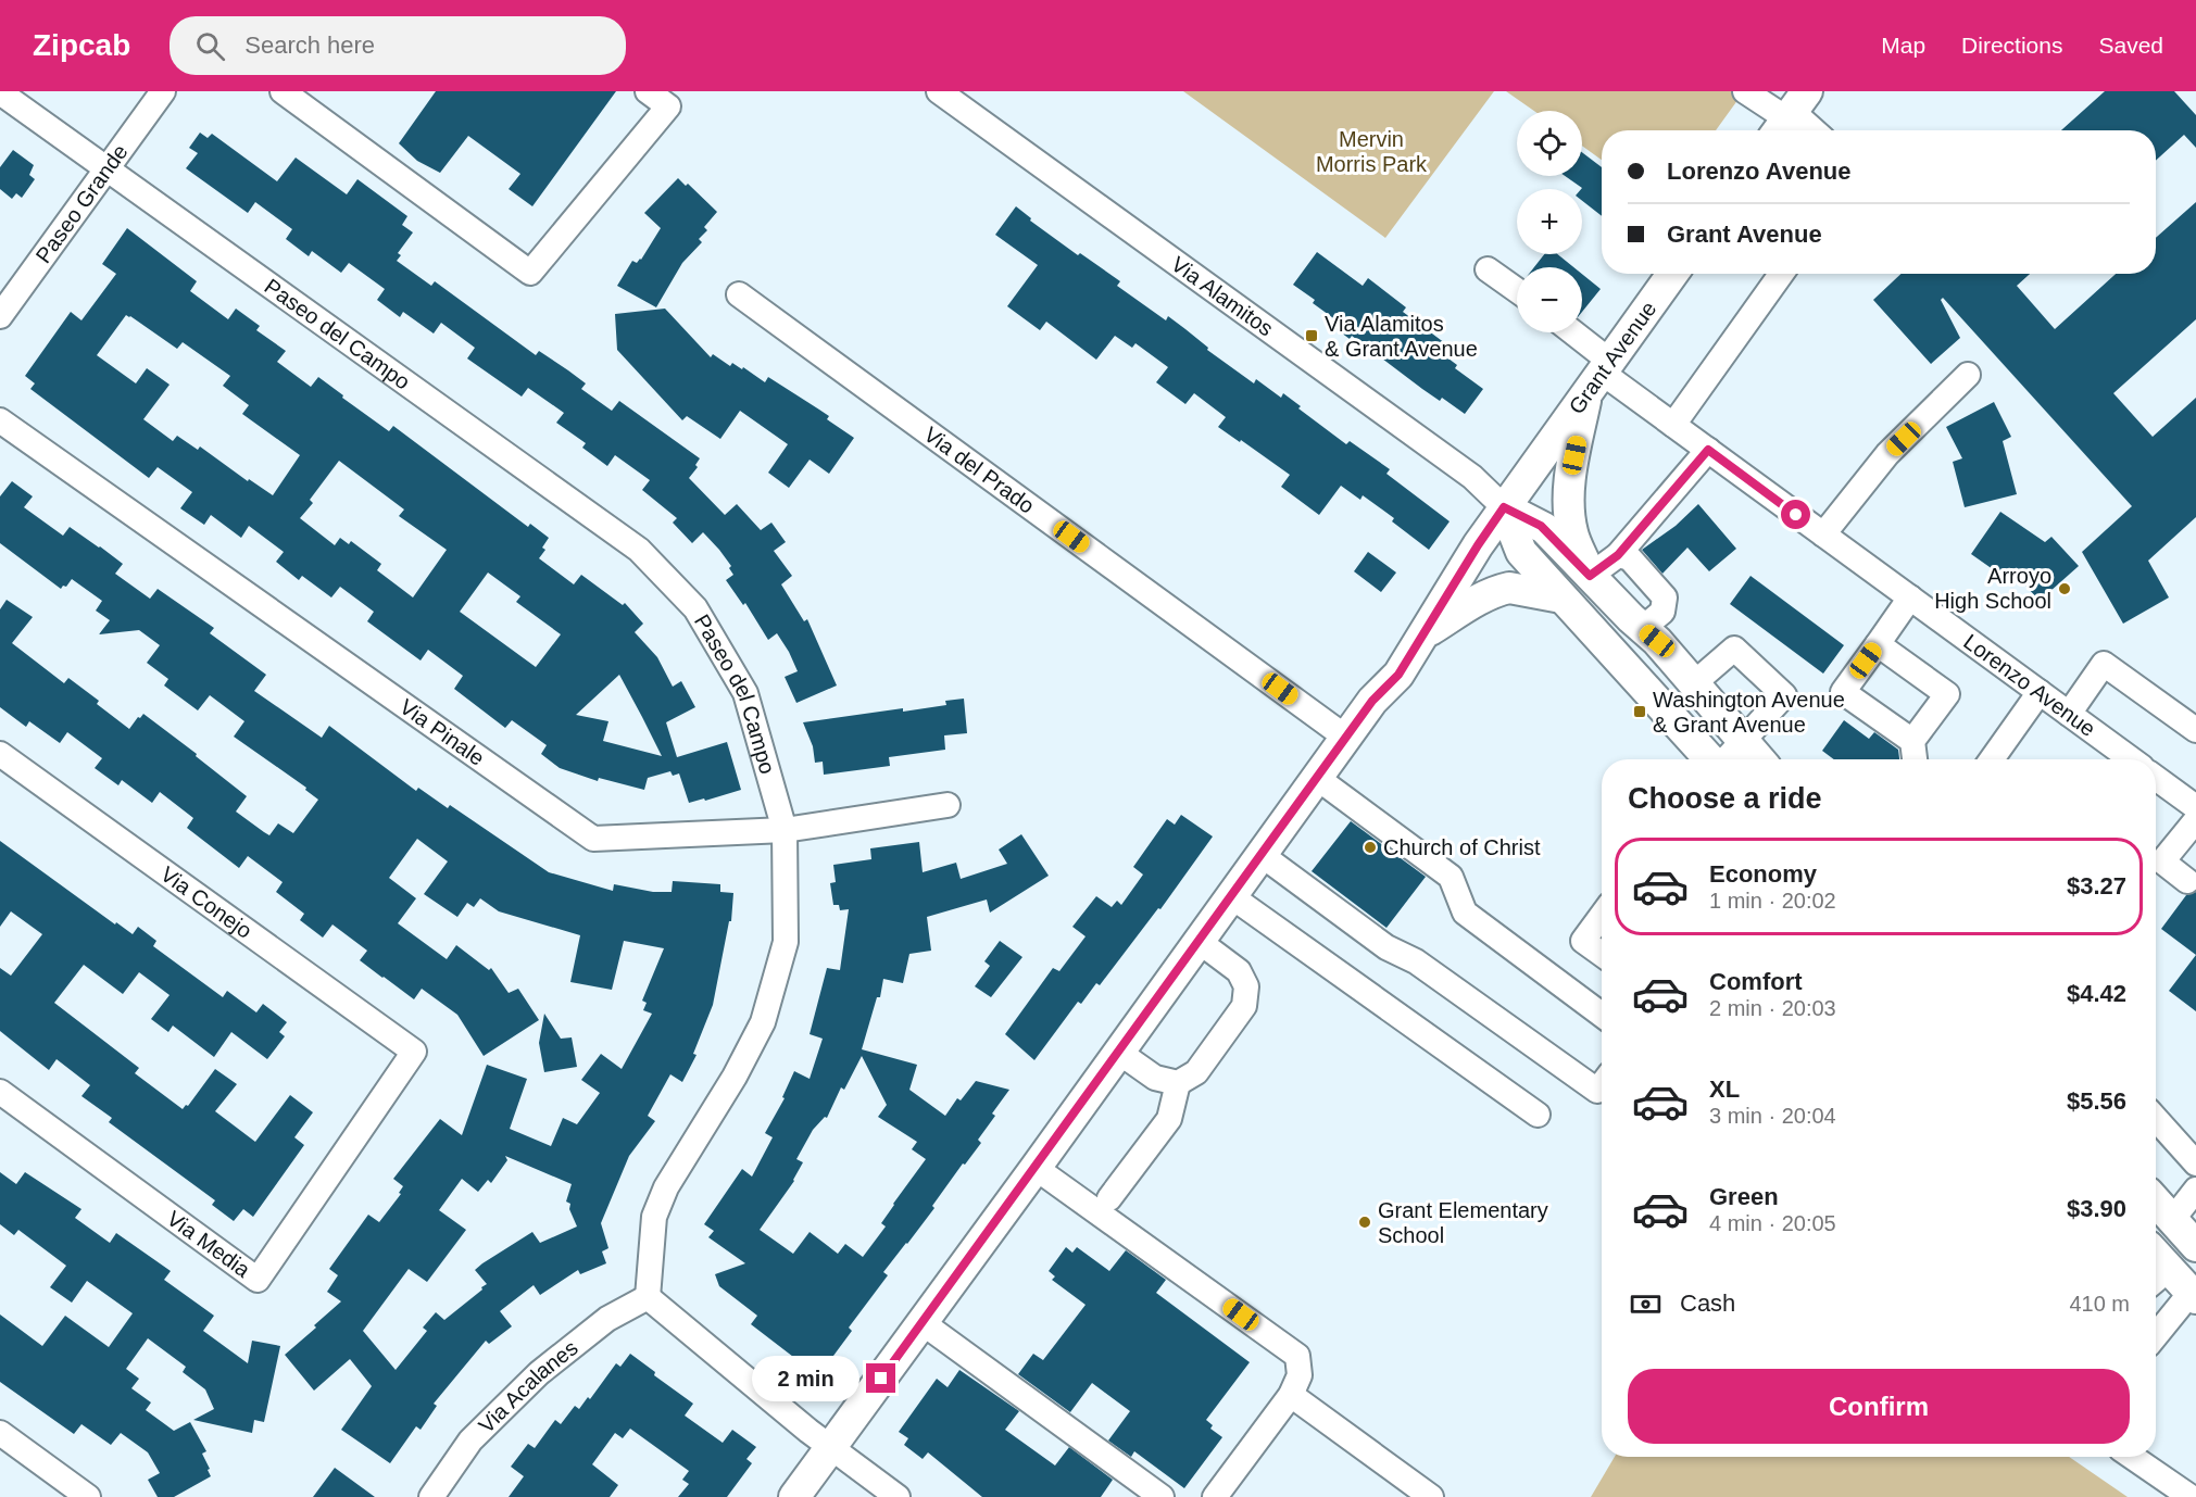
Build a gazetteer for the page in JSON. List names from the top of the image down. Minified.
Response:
{"streets":{"main road":["Grant Avenue"],"street":["Paseo Grande","Via Alamitos","Paseo del Campo","Via del Prado","Lorenzo Avenue","Via Pinale","Via Conejo","Via Media","Via Acalanes"]},"crossings":[["Paseo Grande","Paseo del Campo"],["Via Alamitos","Grant Avenue"],["Paseo del Campo","Via Pinale"],["Paseo del Campo","Via Acalanes"],["Grant Avenue","Via del Prado"],["Grant Avenue","Lorenzo Avenue"],["Via Conejo","Via Media"]],"parks":["Mervin Morris Park"],"places":{"transit":["Via Alamitos & Grant Avenue","Washington Avenue & Grant Avenue"],"other":["Arroyo High School","Church of Christ","Grant Elementary School"]},"page":{"header":"Zipcab","search":"Search here","nav":["Map","Directions","Saved"],"map_buttons":["+","−"],"banner":["Lorenzo Avenue","Grant Avenue"],"heading":"Choose a ride","list":[{"name":"Economy","note":"1 min · 20:02","value":"$3.27"},{"name":"Comfort","note":"2 min · 20:03","value":"$4.42"},{"name":"XL","note":"3 min · 20:04","value":"$5.56"},{"name":"Green","note":"4 min · 20:05","value":"$3.90"}],"pay":["Cash","410 m"],"bubble":"2 min","buttons":"Confirm"}}
